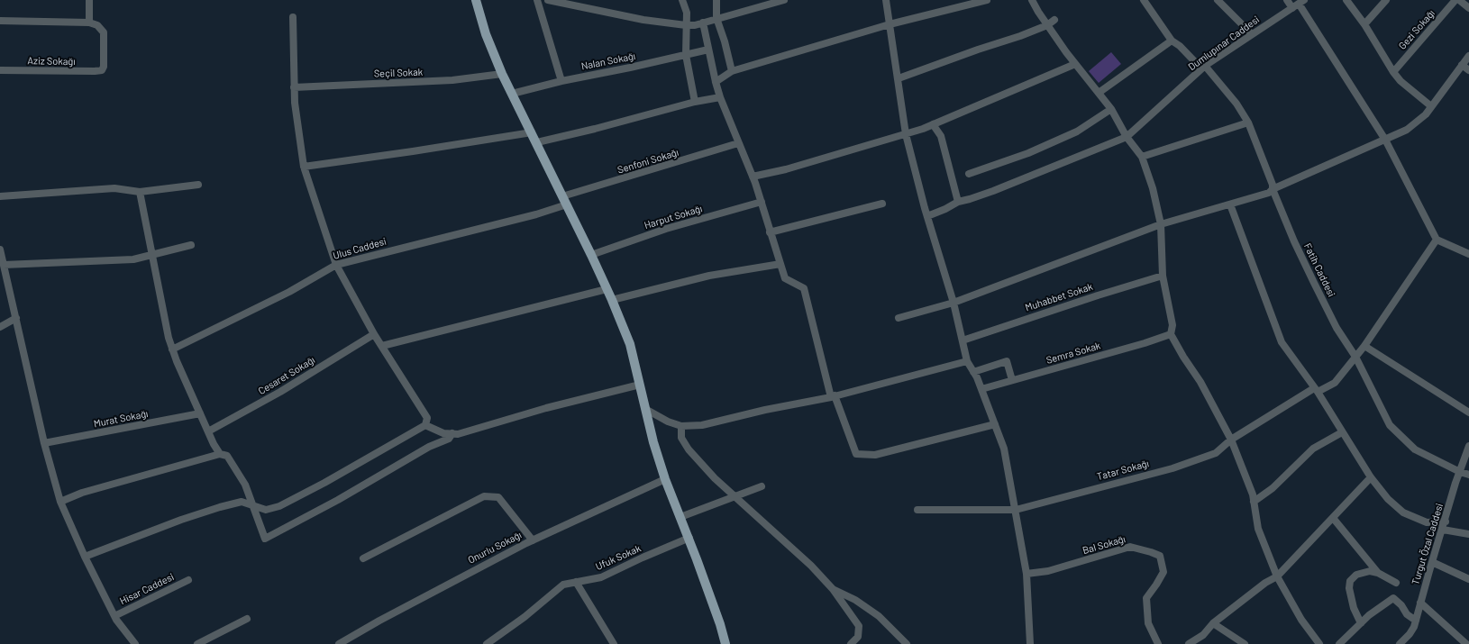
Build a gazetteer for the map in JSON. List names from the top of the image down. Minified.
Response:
{"streets":{"street":["Gezi Sokağı","Dumlupınar Caddesi","Aziz Sokağı","Nalan Sokağı","Seçil Sokak","Senfoni Sokağı","Harput Sokağı","Ulus Caddesi","Fatih Caddesi","Muhabbet Sokak","Semra Sokak","Cesaret Sokağı","Murat Sokağı","Tatar Sokağı","Turgut Özal Caddesi","Bal Sokağı","Onurlu Sokağı","Ufuk Sokak","Hisar Caddesi"]},"crossings":[["Dumlupınar Caddesi","Fatih Caddesi"],["Senfoni Sokağı","Ulus Caddesi"],["Fatih Caddesi","Tatar Sokağı"],["Fatih Caddesi","Turgut Özal Caddesi"]]}
